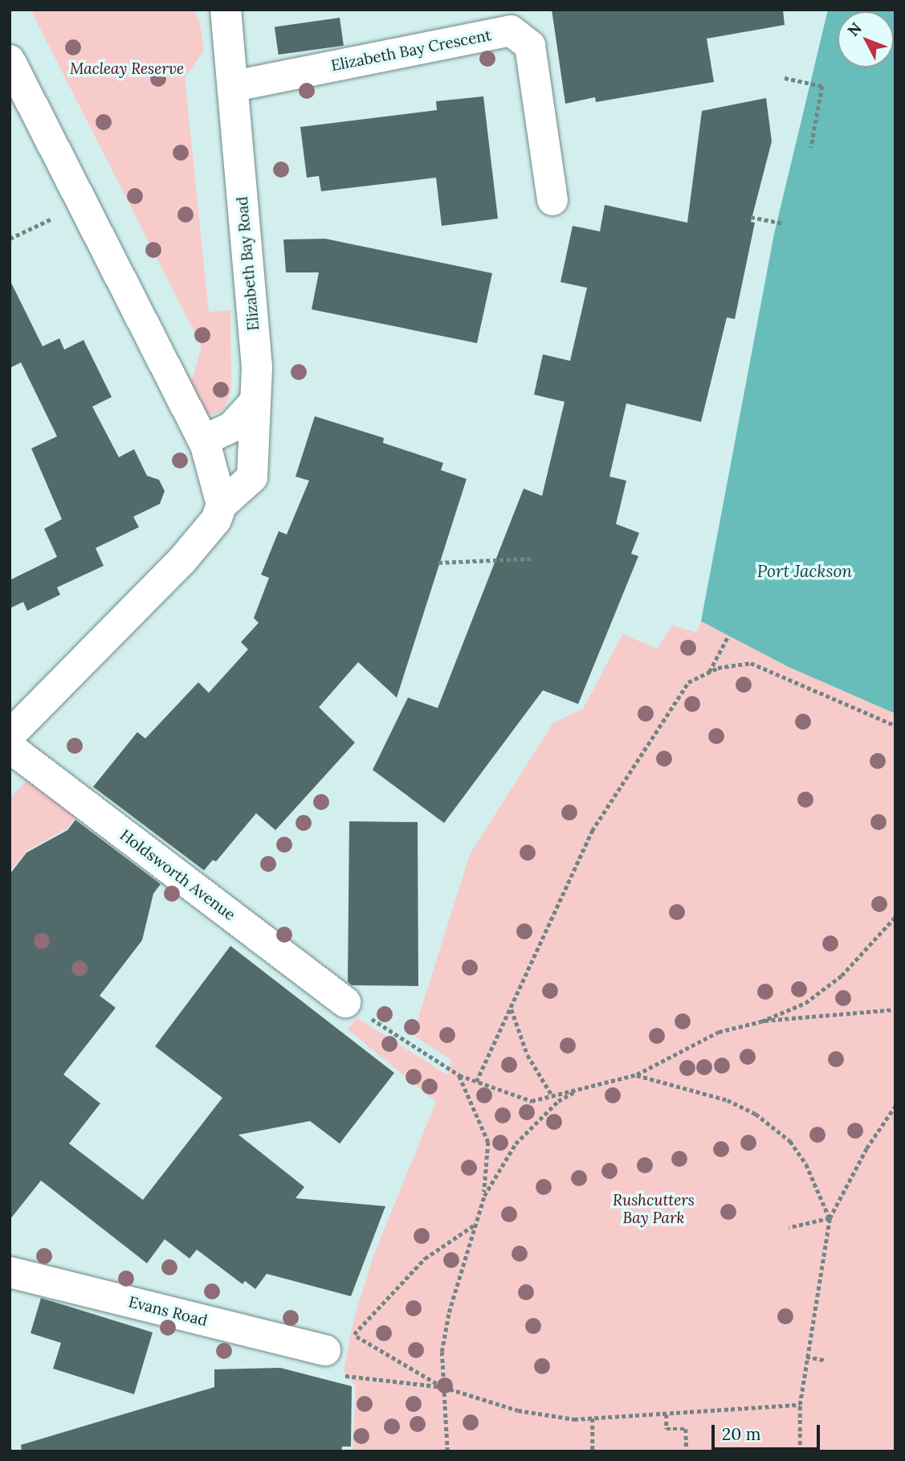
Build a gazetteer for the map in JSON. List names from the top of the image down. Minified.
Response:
{"streets":{"street":["Elizabeth Bay Crescent","Elizabeth Bay Road","Holdsworth Avenue","Evans Road"]},"crossings":[["Elizabeth Bay Crescent","Elizabeth Bay Road"]],"water":["Port Jackson"],"parks":["Macleay Reserve","Rushcutters Bay Park"],"scale_bar":"20 m","north":"top left"}
